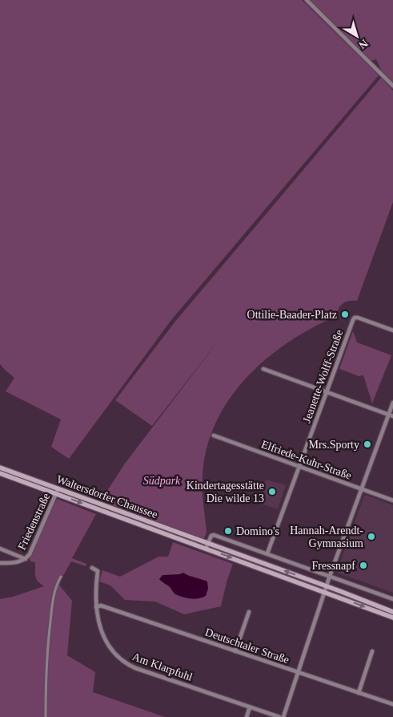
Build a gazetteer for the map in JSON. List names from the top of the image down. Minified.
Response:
{"streets":{"main road":["Waltersdorfer Chaussee"],"street":["Jeanette-Wolff-Straße","Elfriede-Kuhr-Straße","Friedenstraße","Deutschtaler Straße","Am Klarpfuhl"]},"crossings":[["Jeanette-Wolff-Straße","Elfriede-Kuhr-Straße"],["Waltersdorfer Chaussee","Friedenstraße"],["Deutschtaler Straße","Am Klarpfuhl"]],"parks":["Südpark"],"places":["Ottilie-Baader-Platz","Mrs.Sporty","Kindertagesstätte Die wilde 13","Domino's","Hannah-Arendt- Gymnasium","Fressnapf"],"north":"bottom right"}
